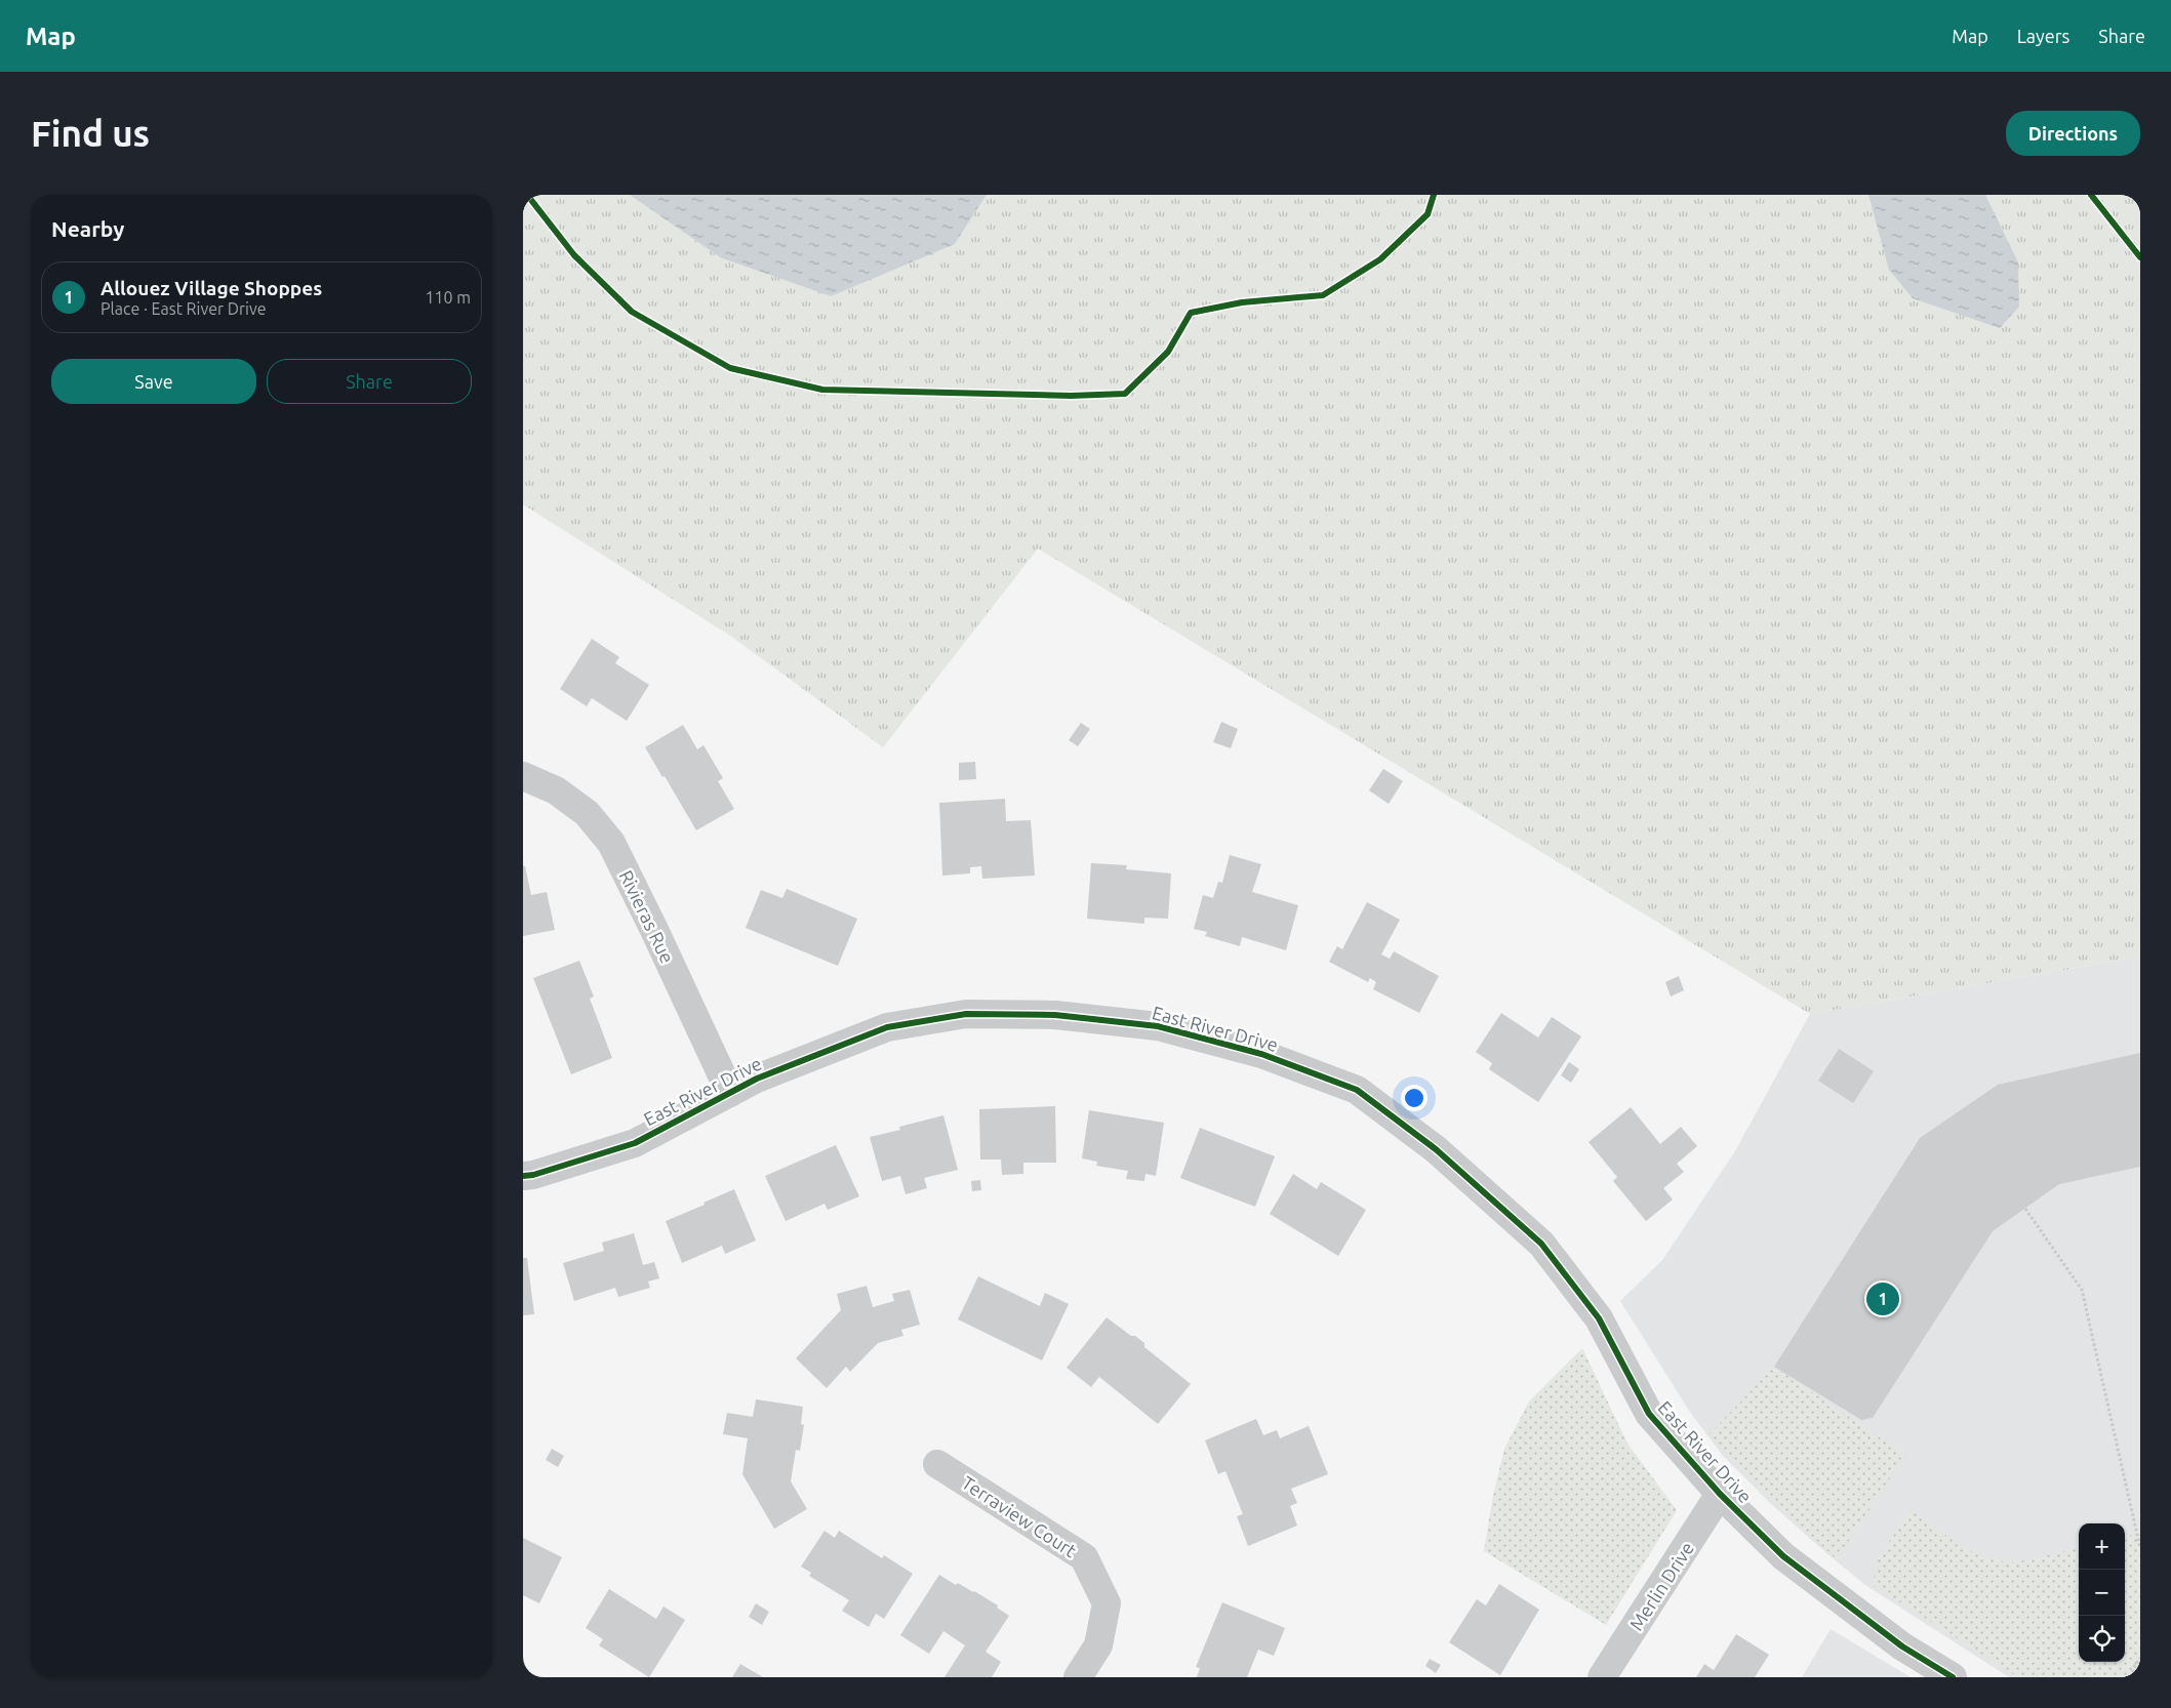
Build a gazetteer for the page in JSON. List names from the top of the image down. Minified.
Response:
{"streets":{"street":["Rivieras Rue","East River Drive","Terraview Court","Merlin Drive"]},"crossings":[["Rivieras Rue","East River Drive"],["East River Drive","Merlin Drive"]],"page":{"header":"Map","nav":["Map","Layers","Share"],"buttons":["Directions",["Save","Share"]],"title":"Find us","heading":"Nearby","list":[{"mark":"1","name":"Allouez Village Shoppes","note":"Place · East River Drive","value":"110 m"}],"pins":"1","map_buttons":["+","−"]}}
